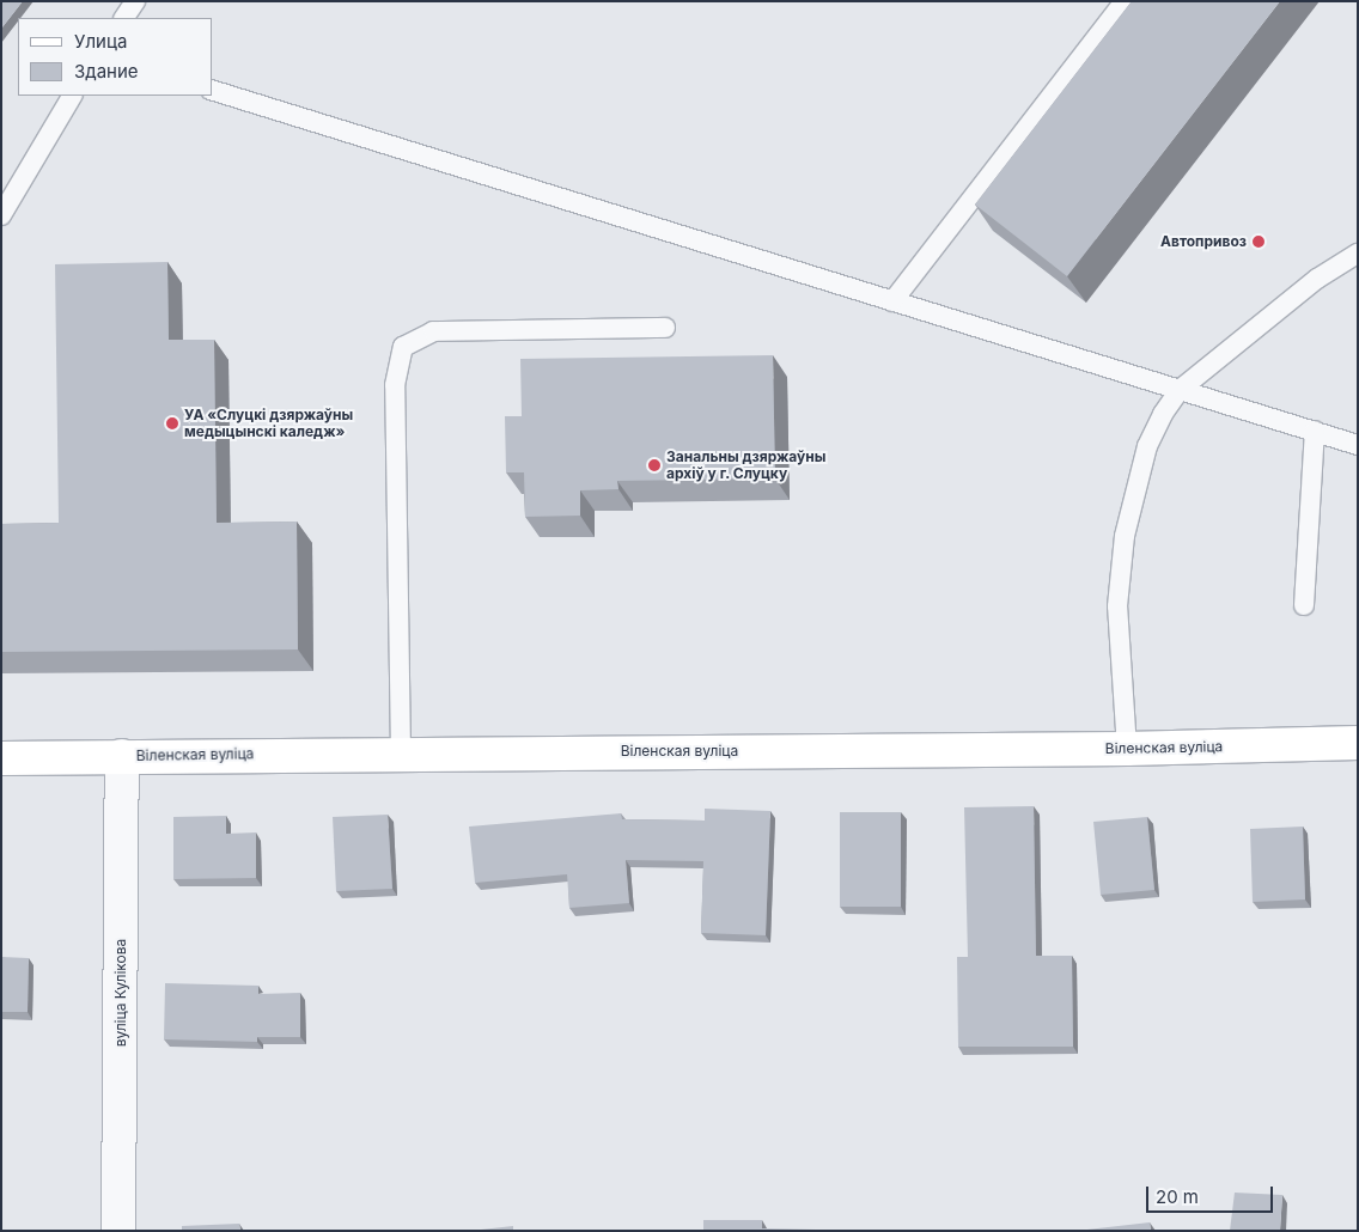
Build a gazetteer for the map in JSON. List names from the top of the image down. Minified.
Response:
{"streets":{"main road":["Віленская вуліца"],"street":["вуліца Кулікова"]},"crossings":[["Віленская вуліца","вуліца Кулікова"]],"places":["Автопривоз","УА «Слуцкі дзяржаўны медыцынскі каледж»","Занальны дзяржаўны архіў у г. Слуцку"],"legend":["Улица","Здание"],"scale_bar":"20 m"}
